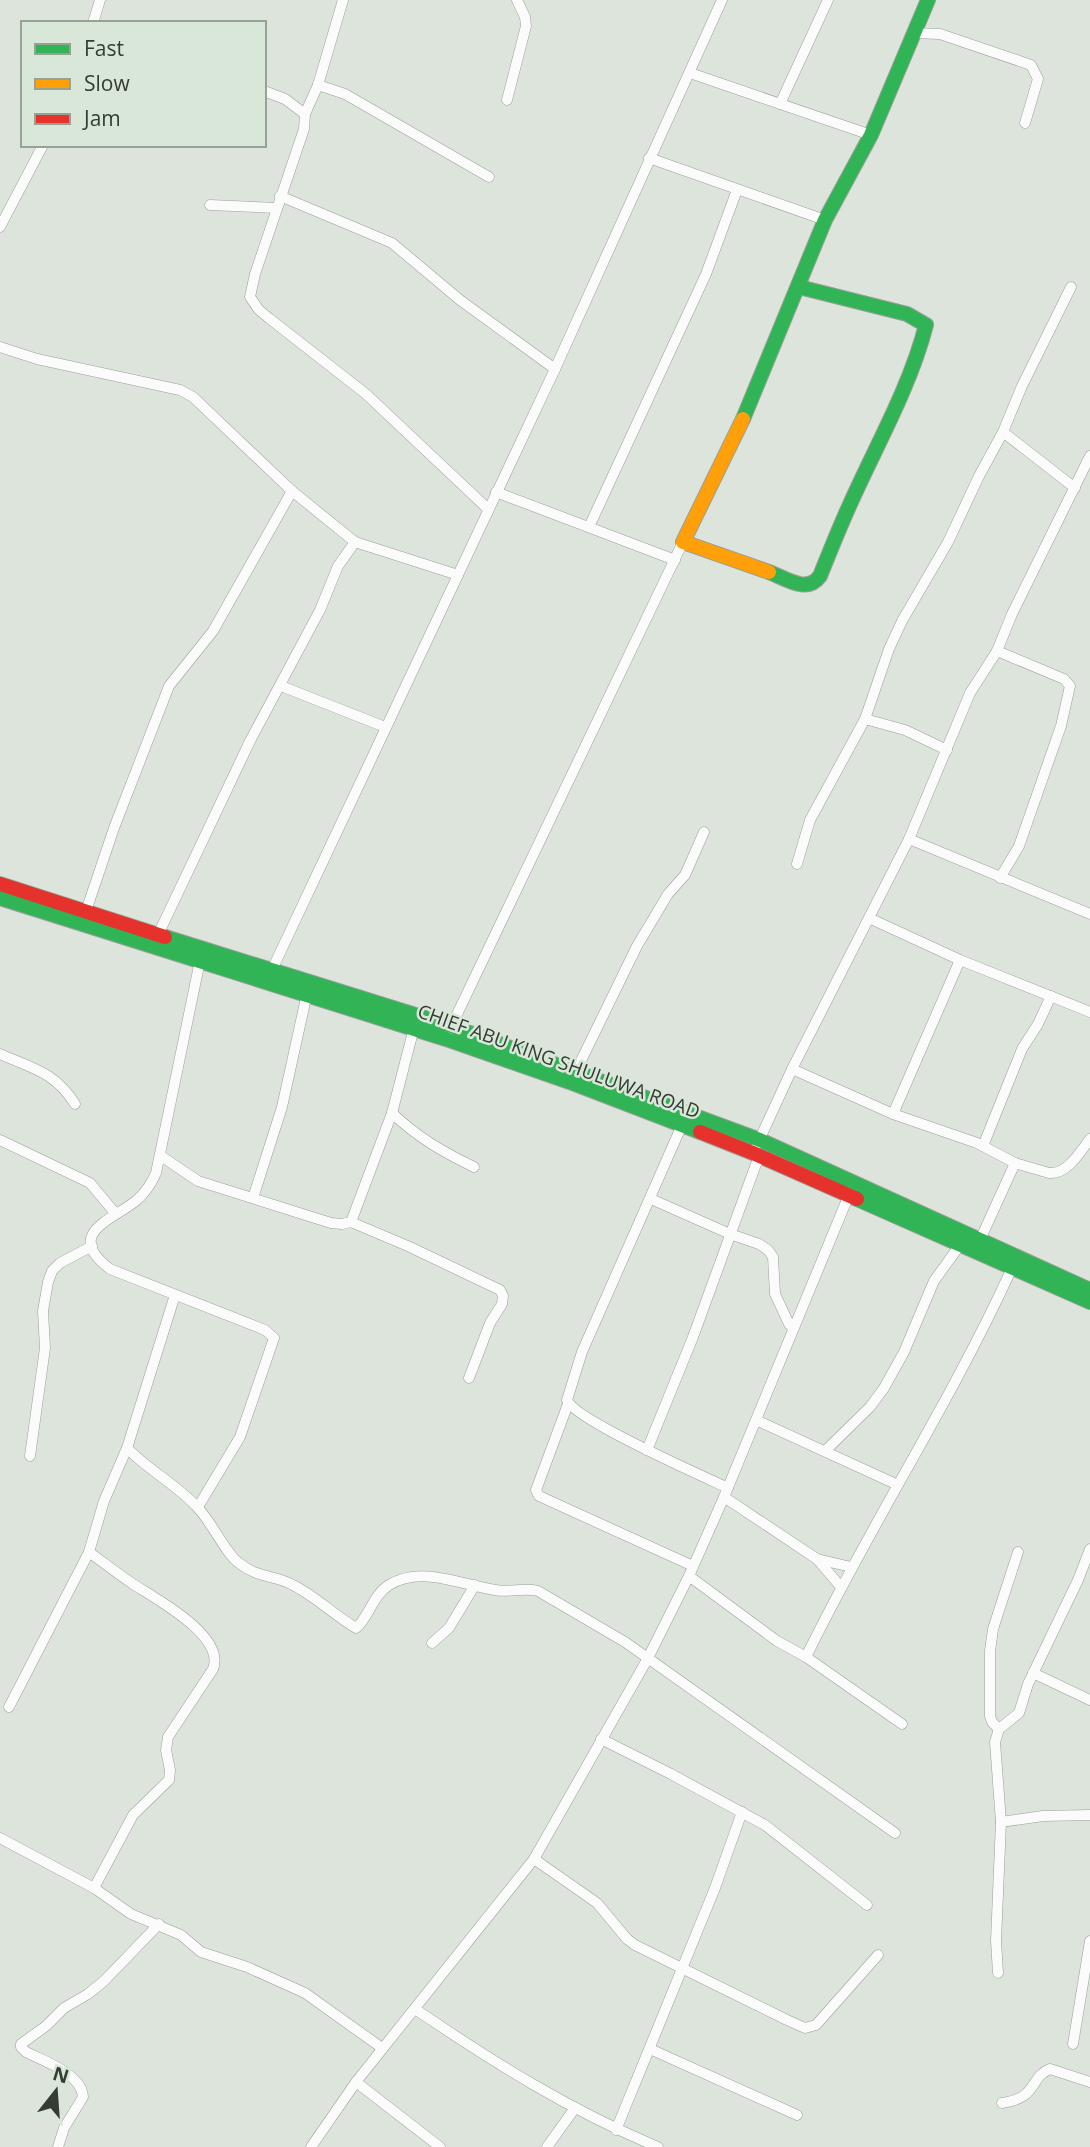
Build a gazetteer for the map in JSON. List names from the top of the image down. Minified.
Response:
{"streets":{"street":["CHIEF ABU KING SHULUWA ROAD"]},"legend":["Fast","Slow","Jam"],"north":"top"}
